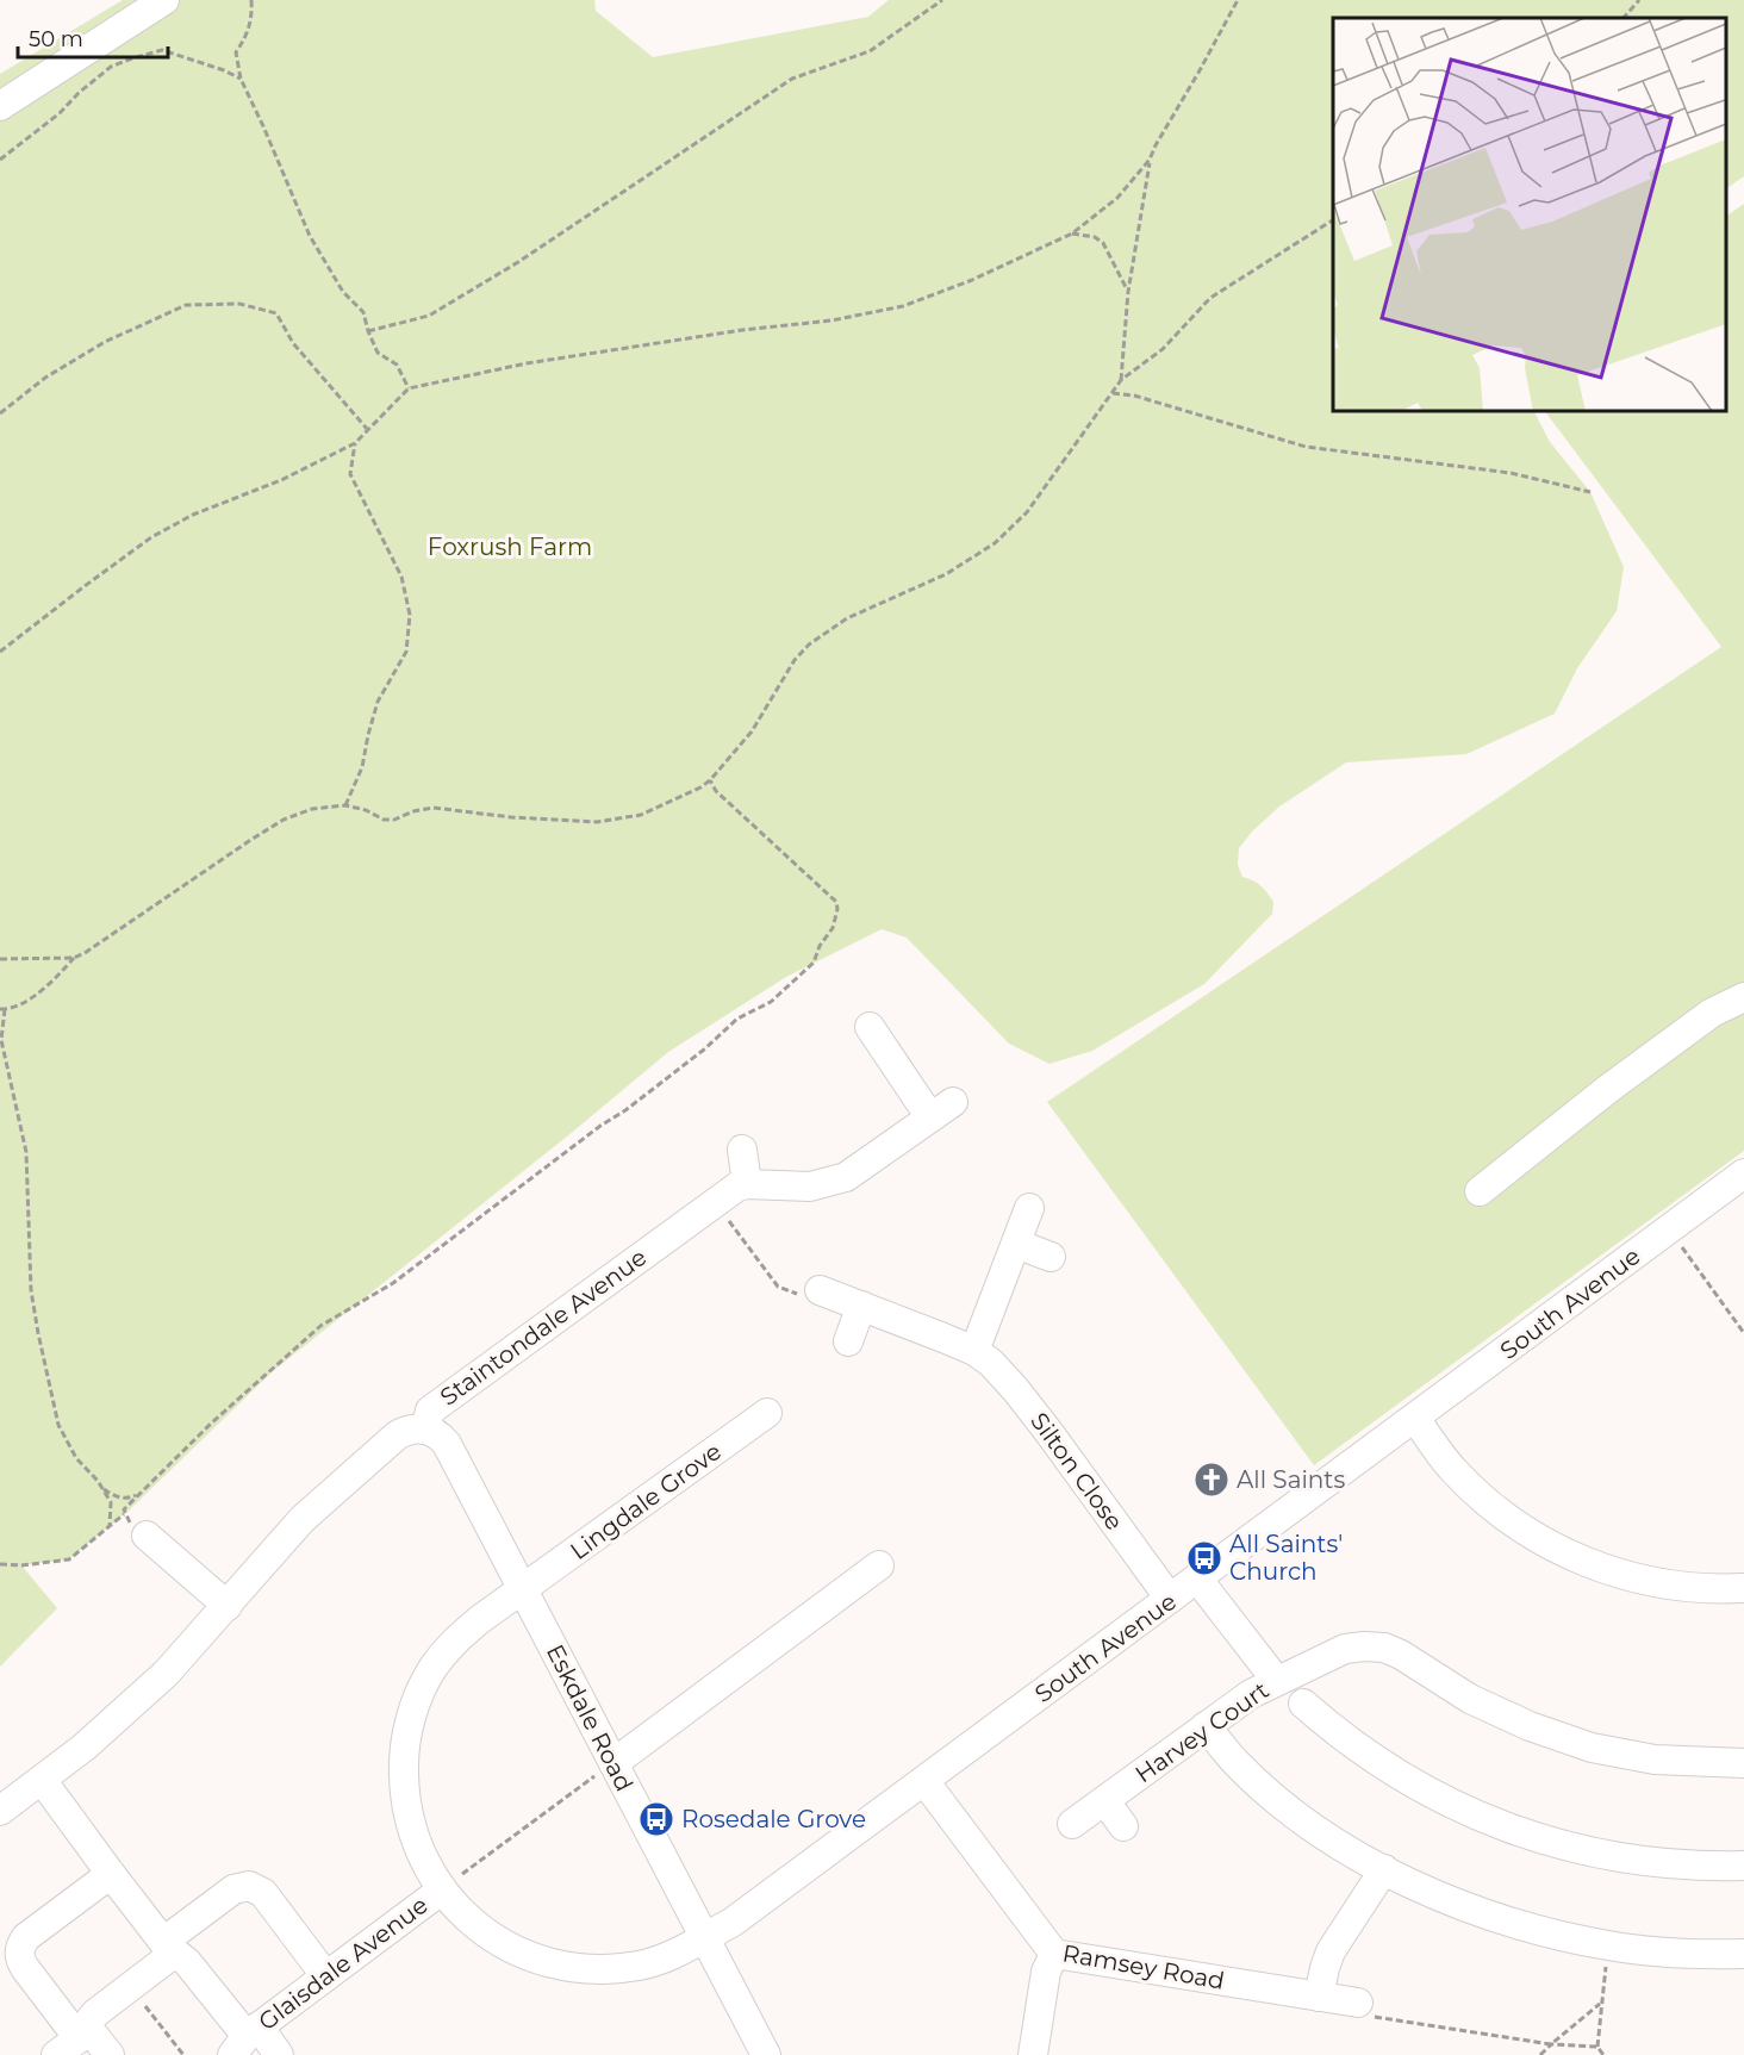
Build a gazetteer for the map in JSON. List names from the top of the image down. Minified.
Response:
{"streets":{"street":["South Avenue","Staintondale Avenue","Silton Close","Lingdale Grove","Eskdale Road","Harvey Court","Glaisdale Avenue","Ramsey Road"]},"crossings":[["South Avenue","Silton Close"],["South Avenue","Lingdale Grove"],["South Avenue","Eskdale Road"],["South Avenue","Glaisdale Avenue"],["South Avenue","Ramsey Road"],["Staintondale Avenue","Eskdale Road"],["Lingdale Grove","Eskdale Road"],["Lingdale Grove","Glaisdale Avenue"]],"parks":["Foxrush Farm"],"places":{"church":["All Saints"],"bus stop":["All Saints' Church","Rosedale Grove"]},"scale_bar":"50 m"}
